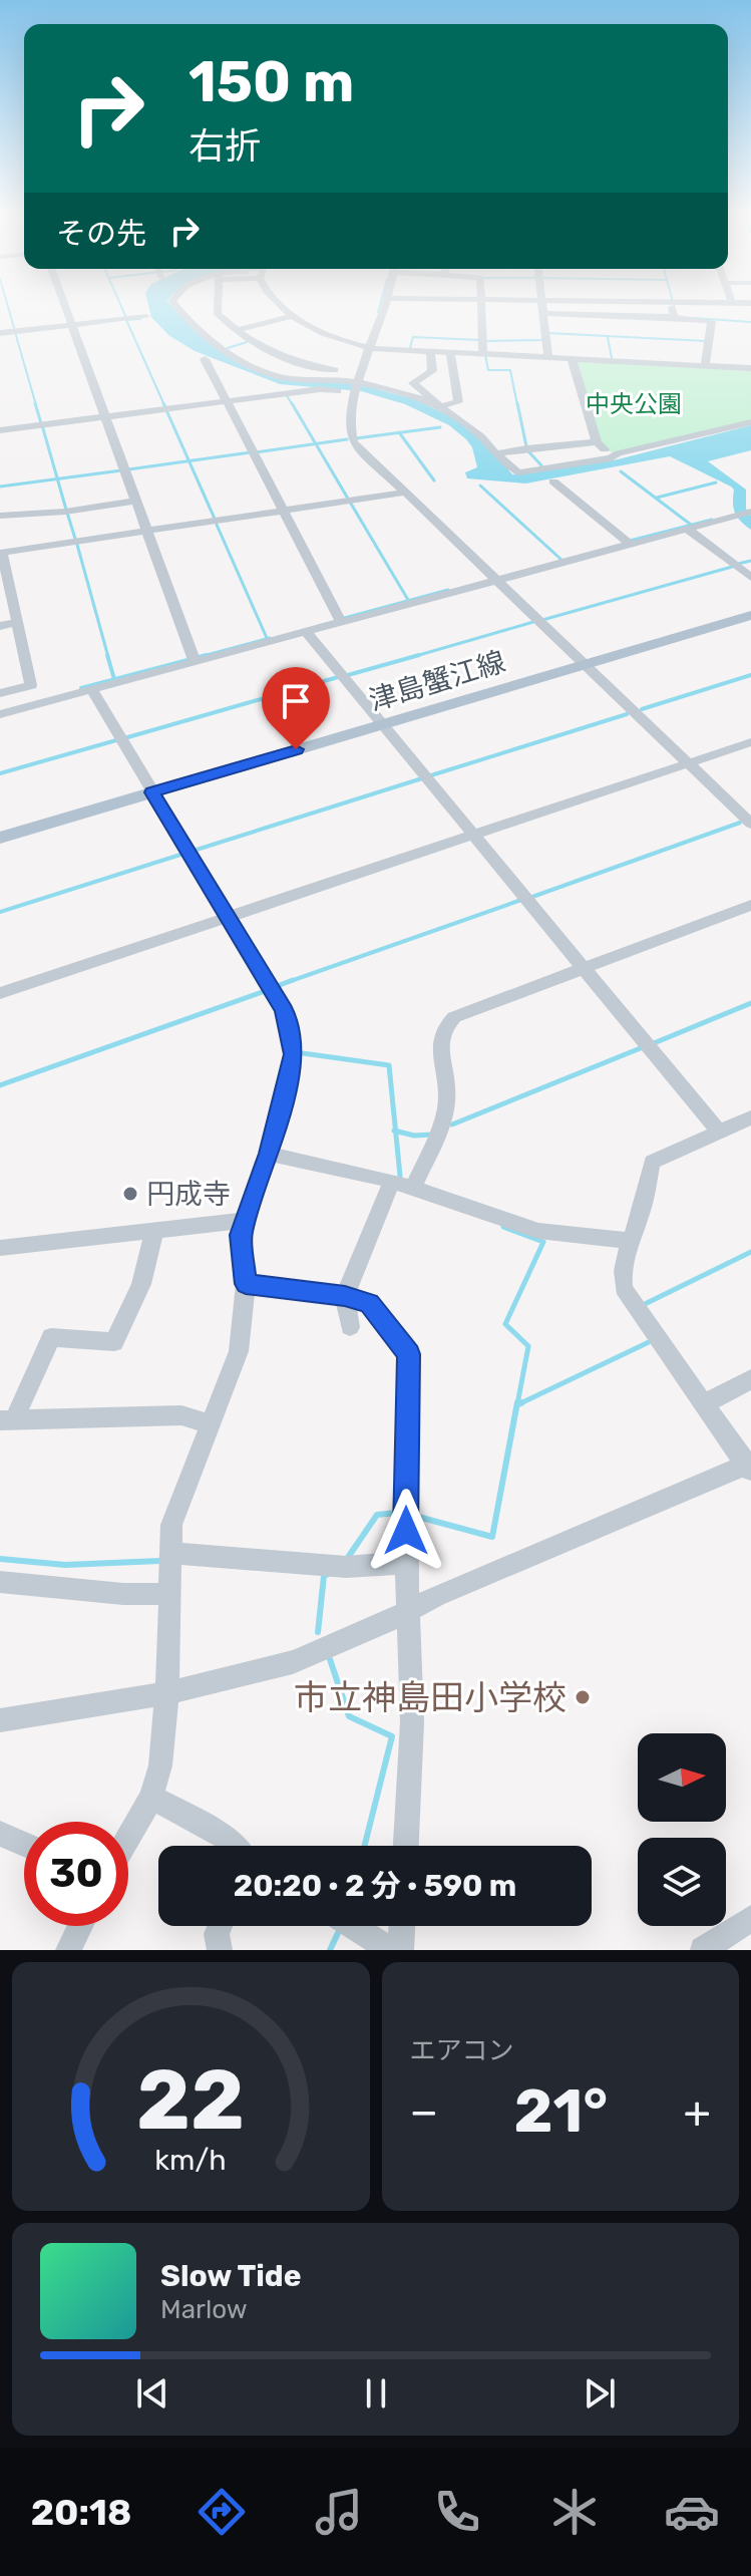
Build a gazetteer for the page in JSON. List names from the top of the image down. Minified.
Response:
{"streets":{"main road":["津島蟹江線"]},"parks":["中央公園"],"places":["円成寺","市立神島田小学校"],"north":"right","page":{"turn":["150 m","右折"],"then":"その先","limit":"30","trip":"20:20 · 2 分 · 590 m","tile":"エアコン","heat":["−","21°","+"],"song":["Slow Tide","Marlow"],"tabs":"20:18","gauge":["22","km/h"]}}
